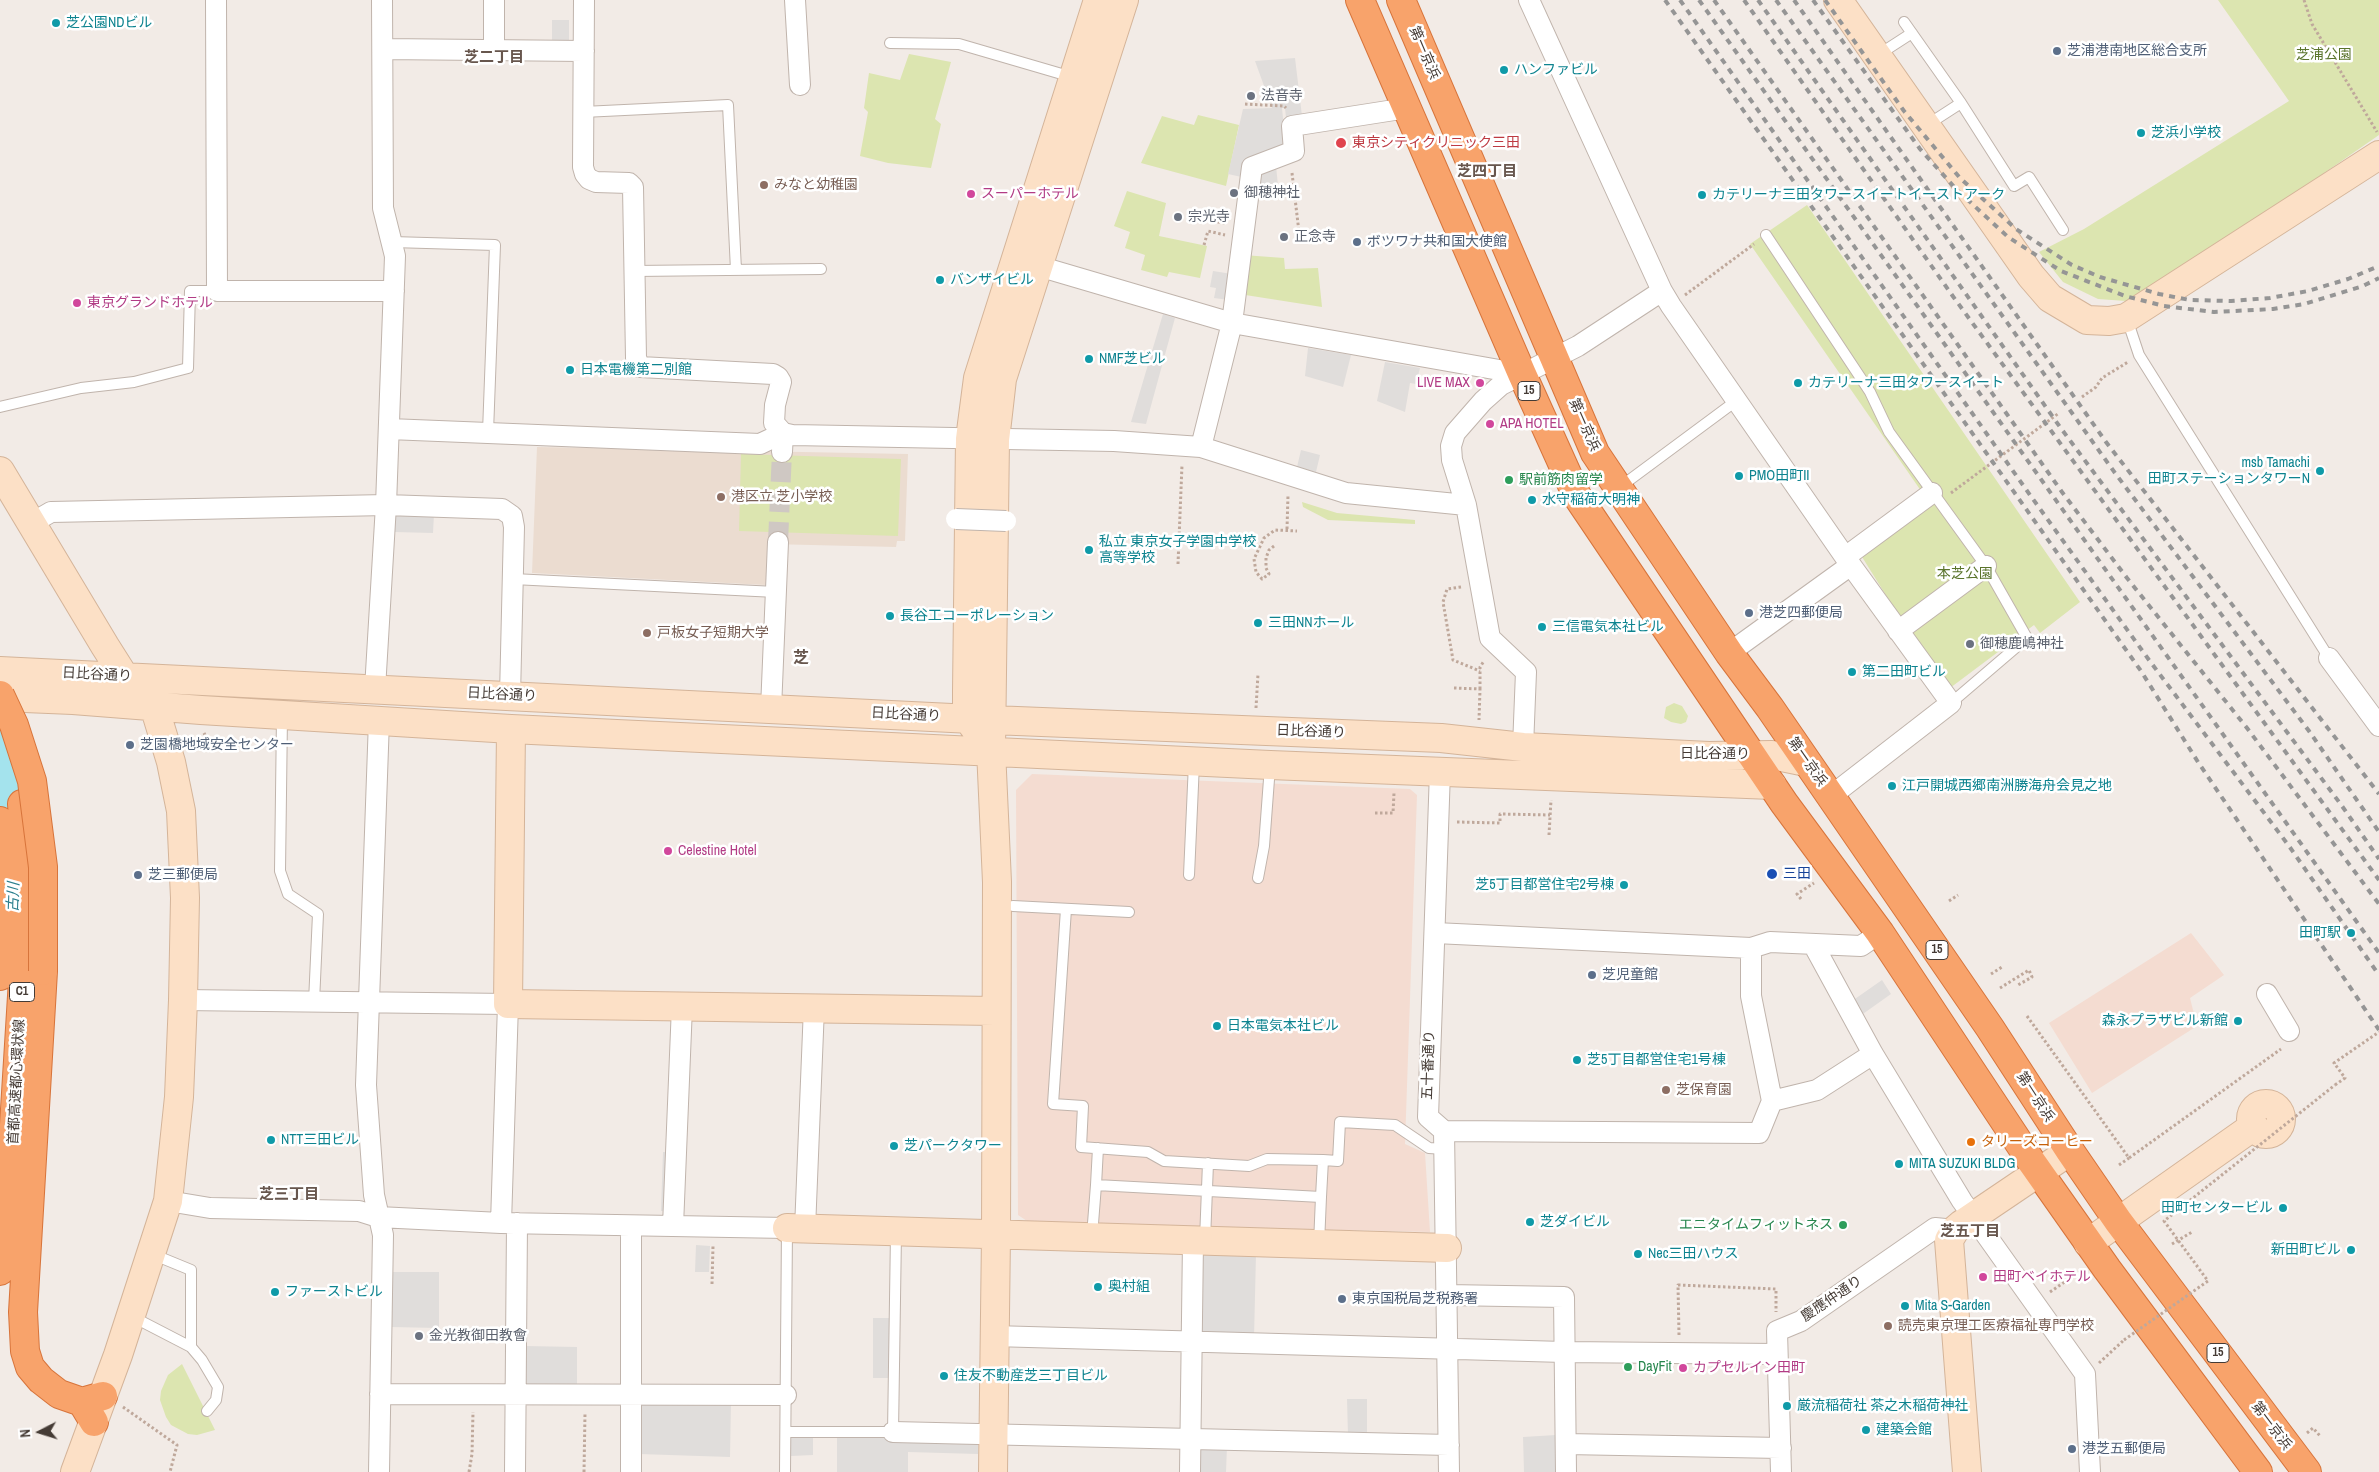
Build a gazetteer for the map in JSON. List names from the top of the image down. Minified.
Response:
{"streets":{"highway":["第一京浜","15","C1","首都高速都心環状線"],"street":["日比谷通り","五十番通り","慶應仲通り"]},"crossings":[["第一京浜","日比谷通り"],["15","日比谷通り"],["日比谷通り","五十番通り"],["日比谷通り","首都高速都心環状線"]],"districts":["芝二丁目","芝四丁目","芝","芝三丁目","芝五丁目"],"water":["古川"],"parks":["芝浦公園","本芝公園"],"places":["芝公園NDビル","芝浦港南地区総合支所","ハンファビル","法音寺","芝浜小学校","東京シティクリニック三田","みなと幼稚園","御穂神社","スーパーホテル","カテリーナ三田タワースイートイーストアーク","宗光寺","正念寺","ボツワナ共和国大使館","バンザイビル","東京グランドホテル","NMF芝ビル","日本電機第二別館","LIVE MAX","カテリーナ三田タワースイート","APA HOTEL","msb Tamachi 田町ステーションタワーN","PMO田町II","駅前筋肉留学","港区立 芝小学校","水守稲荷大明神","私立 東京女子学園中学校 高等学校","港芝四郵便局","長谷工コーポレーション","三田NNホール","三信電気本社ビル","戸板女子短期大学","御穂鹿嶋神社","第二田町ビル","芝園橋地域安全センター","江戸開城西郷南洲勝海舟会見之地","Celestine Hotel","三田","芝三郵便局","芝5丁目都営住宅2号棟","田町駅","芝児童館","森永プラザビル新館","日本電気本社ビル","芝5丁目都営住宅1号棟","芝保育園","NTT三田ビル","タリーズコーヒー","芝パークタワー","MITA SUZUKI BLDG","田町センタービル","芝ダイビル","エニタイムフィットネス","新田町ビル","Nec三田ハウス","田町ベイホテル","奥村組","ファーストビル","東京国税局芝税務署","Mita S-Garden","読売東京理工医療福祉専門学校","金光教御田教會","DayFit","カプセルイン田町","住友不動産芝三丁目ビル","厳流稲荷社 茶之木稲荷神社","建築会館","港芝五郵便局"],"north":"left"}
